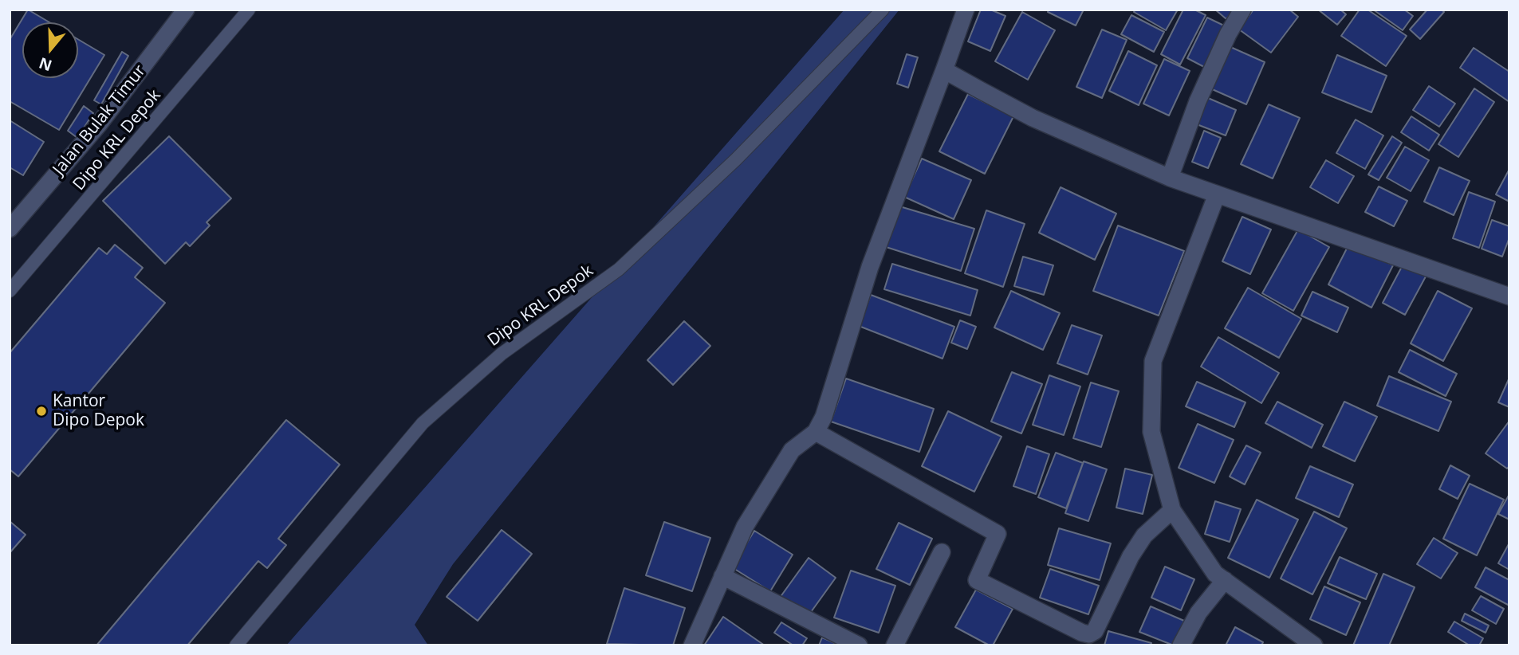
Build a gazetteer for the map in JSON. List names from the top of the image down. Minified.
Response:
{"streets":{"street":["Jalan Bulak Timur"],"lane":["Dipo KRL Depok"]},"places":["Kantor Dipo Depok"],"north":"bottom"}
